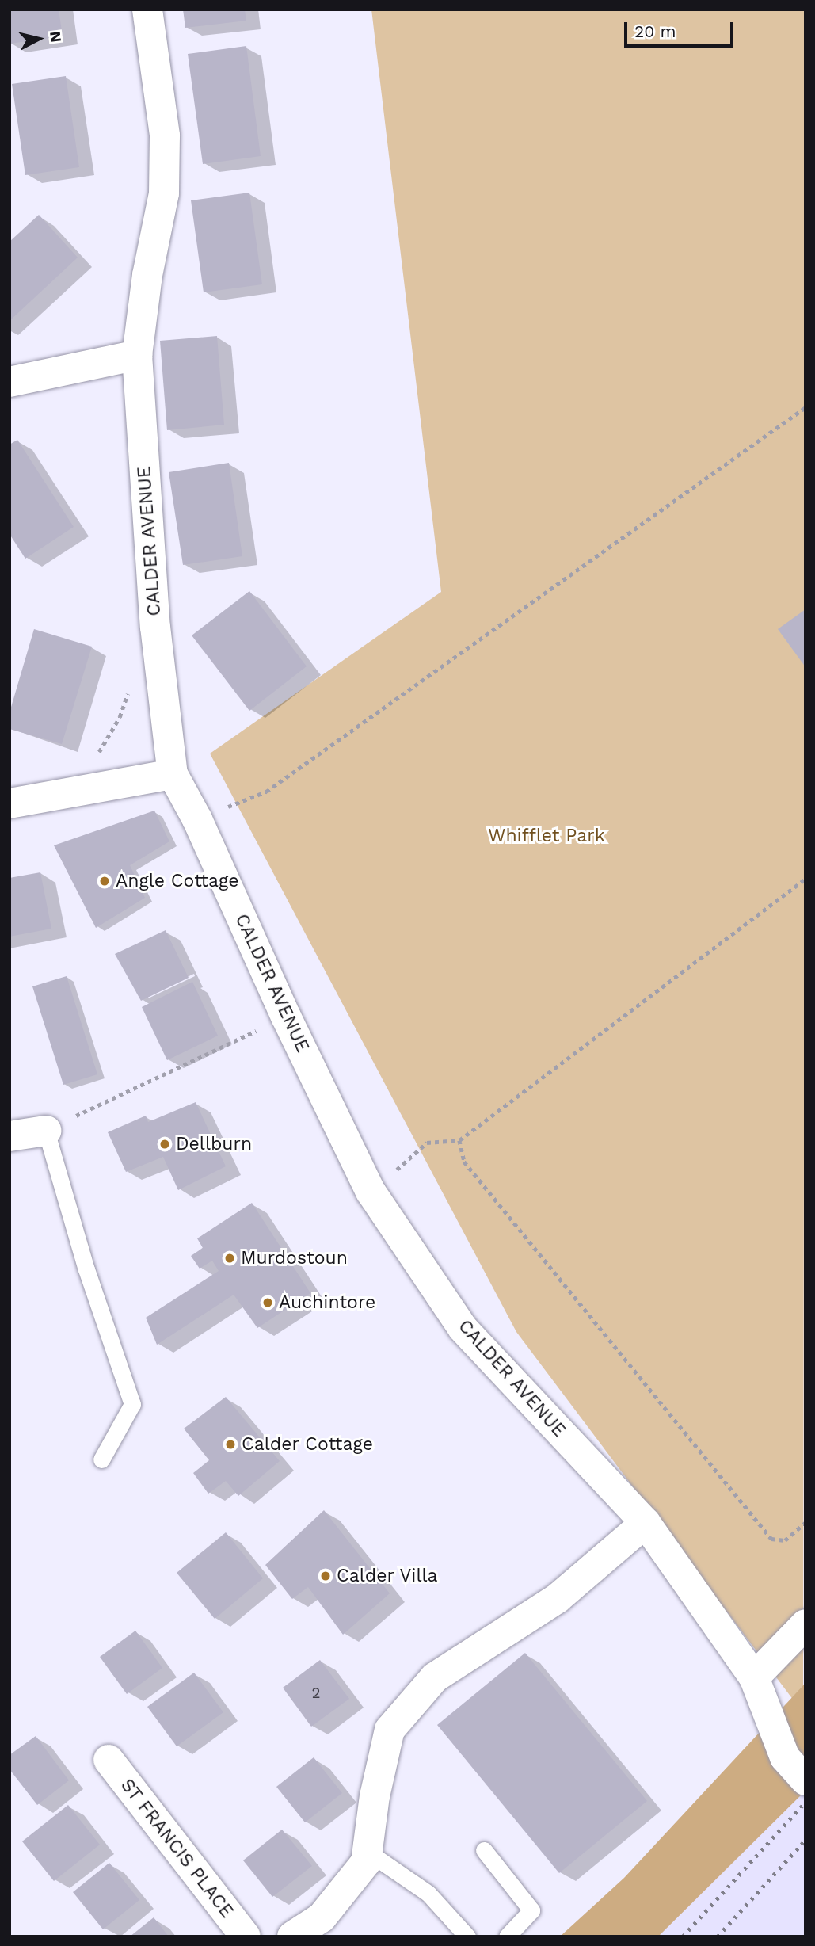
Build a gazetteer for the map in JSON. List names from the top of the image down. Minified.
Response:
{"streets":{"street":["CALDER AVENUE","ST FRANCIS PLACE"]},"parks":["Whifflet Park"],"places":["Angle Cottage","Dellburn","Murdostoun","Auchintore","Calder Cottage","Calder Villa"],"house_numbers":["2"],"scale_bar":"20 m","north":"right"}
